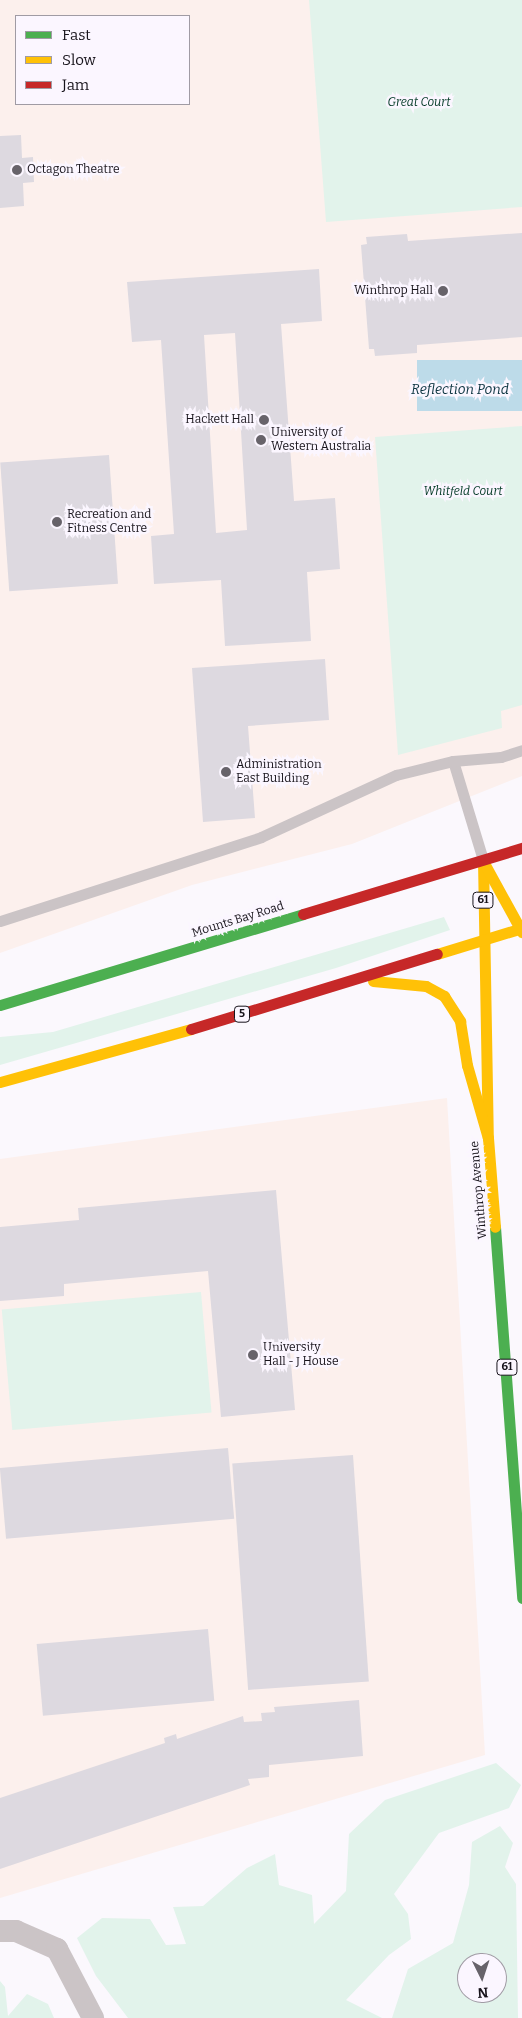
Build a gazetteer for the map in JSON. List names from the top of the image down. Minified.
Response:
{"streets":{"main road":["61","Mounts Bay Road","5","Winthrop Avenue"]},"crossings":[["61","Mounts Bay Road"],["61","5"],["61","Winthrop Avenue"],["Mounts Bay Road","Winthrop Avenue"],["5","Winthrop Avenue"]],"water":["Reflection Pond"],"parks":["Great Court","Whitfeld Court"],"places":["Octagon Theatre","Winthrop Hall","Hackett Hall","University of Western Australia","Recreation and Fitness Centre","Administration East Building","University Hall - J House"],"legend":["Fast","Slow","Jam"],"north":"bottom"}
